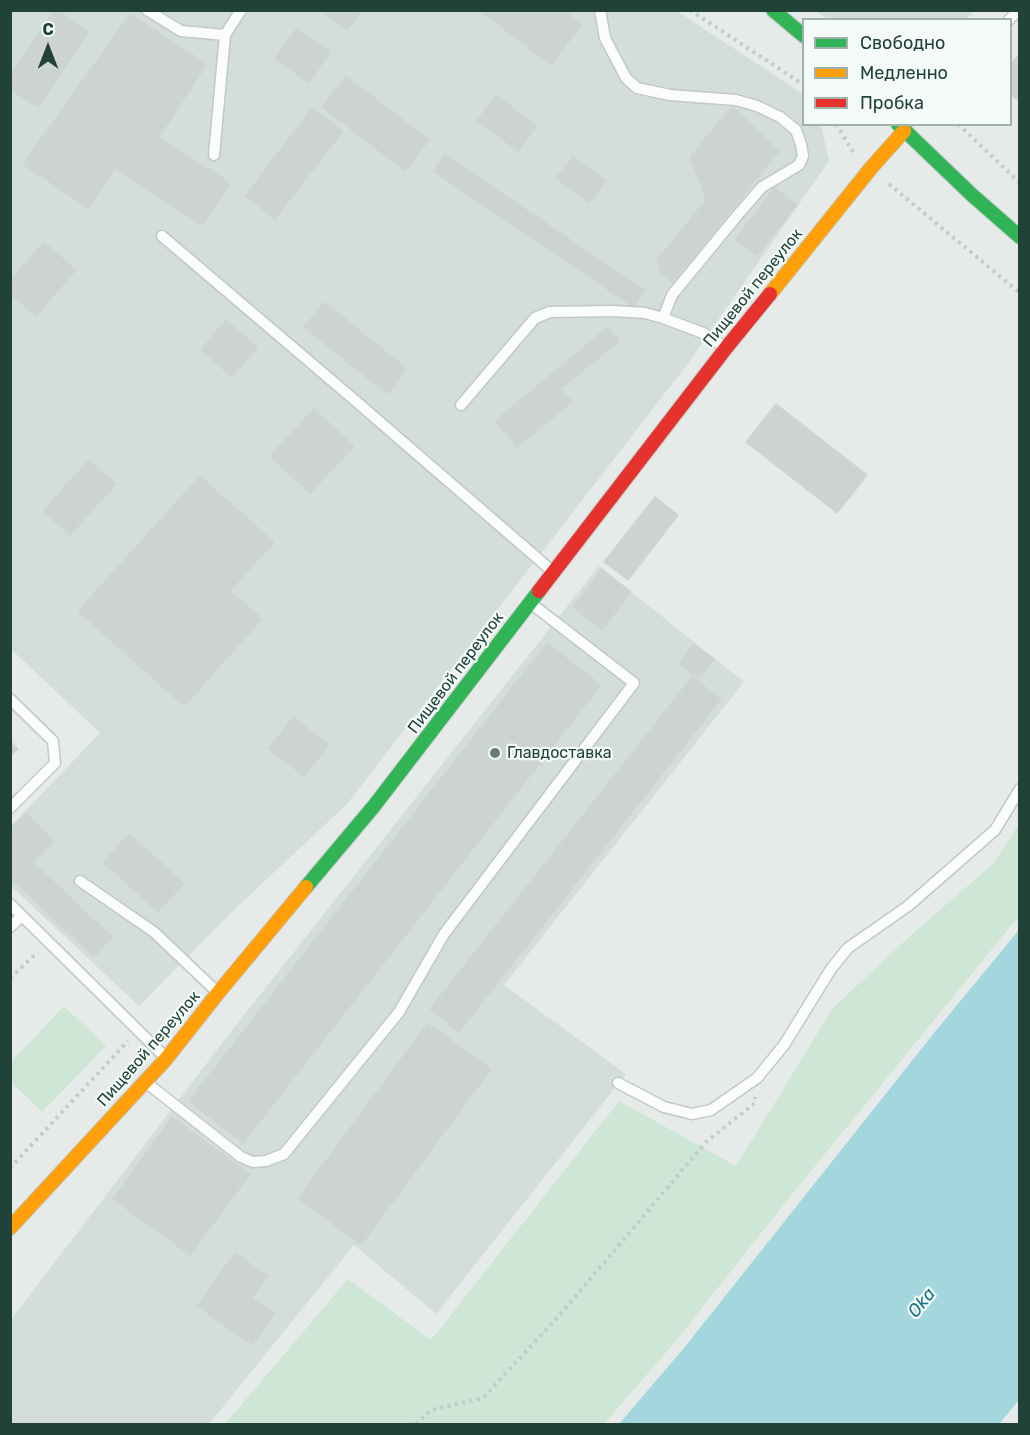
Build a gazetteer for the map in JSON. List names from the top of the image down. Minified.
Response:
{"streets":{"main road":["Пищевой переулок"]},"water":["Oka"],"places":["Главдоставка"],"legend":["Свободно","Медленно","Пробка"],"north":"top"}
